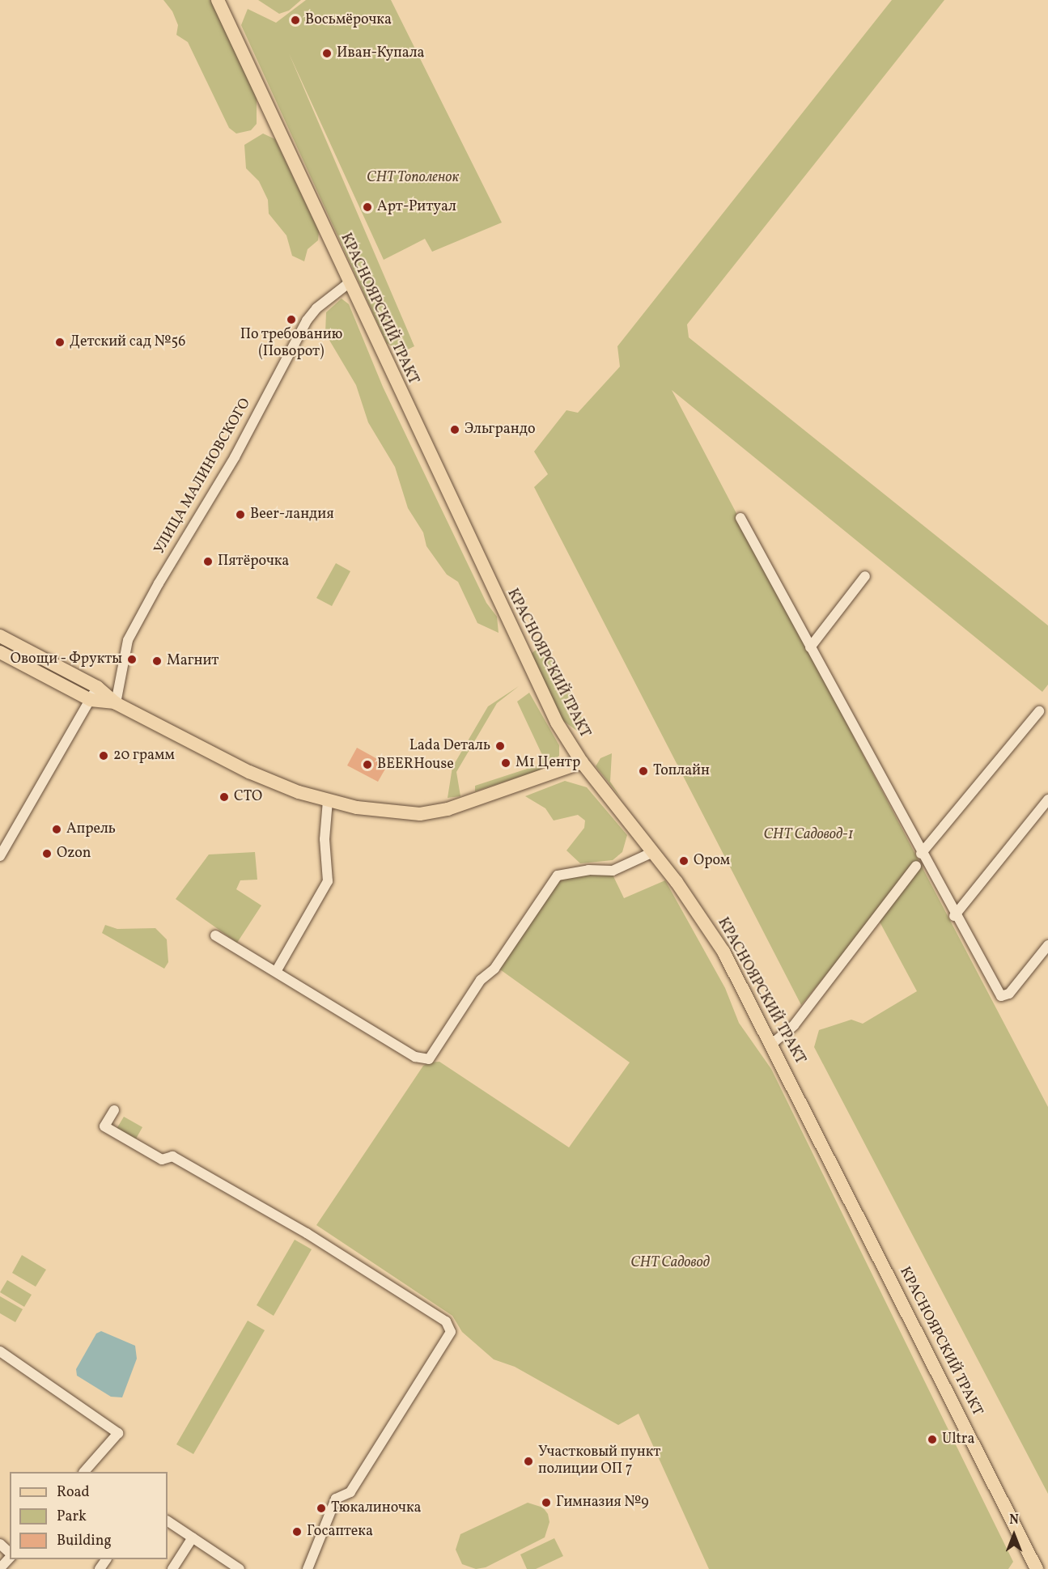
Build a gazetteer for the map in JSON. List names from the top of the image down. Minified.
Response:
{"streets":{"main road":["КРАСНОЯРСКИЙ ТРАКТ"],"street":["УЛИЦА МАЛИНОВСКОГО"]},"crossings":[["КРАСНОЯРСКИЙ ТРАКТ","УЛИЦА МАЛИНОВСКОГО"]],"parks":["СНТ Тополенок","СНТ Садовод-1","СНТ Садовод"],"places":["Восьмёрочка","Иван-Купала","Арт-Ритуал","По требованию (Поворот)","Детский сад №56","Эльграндо","Beer-ландия","Пятёрочка","Овощи - Фрукты","Магнит","Lada Dеталь","20 грамм","М1 Центр","BEERHouse","Топлайн","СТО","Апрель","Ozon","Ором","Ultra","Участковый пункт полиции ОП 7","Гимназия №9","Тюкалиночка","Госаптека"],"legend":["Road","Park","Building"],"north":"top"}
